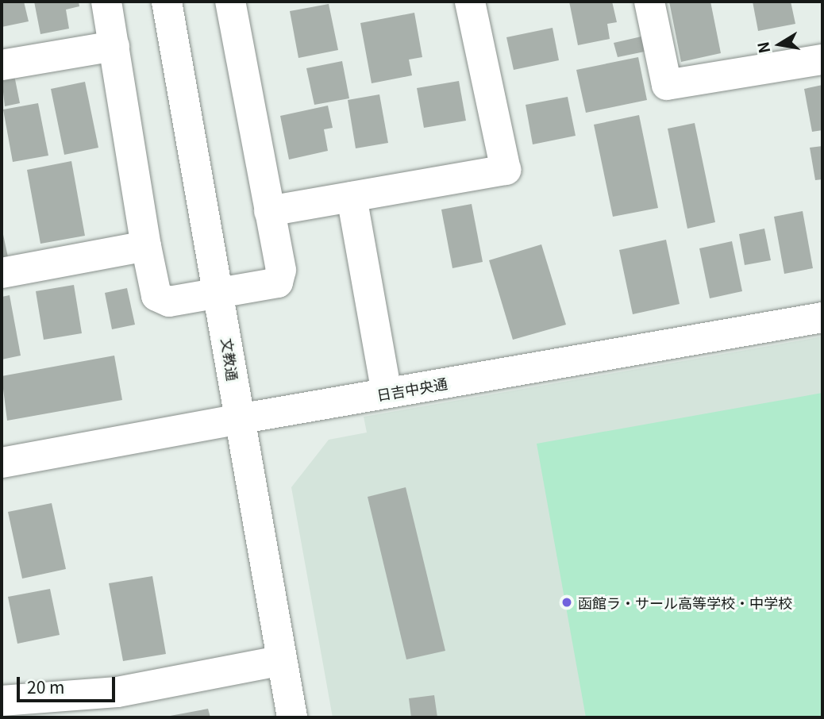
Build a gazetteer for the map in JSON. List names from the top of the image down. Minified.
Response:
{"streets":{"street":["文教通","日吉中央通"]},"crossings":[["文教通","日吉中央通"]],"places":["函館ラ・サール高等学校・中学校"],"scale_bar":"20 m","north":"left"}
